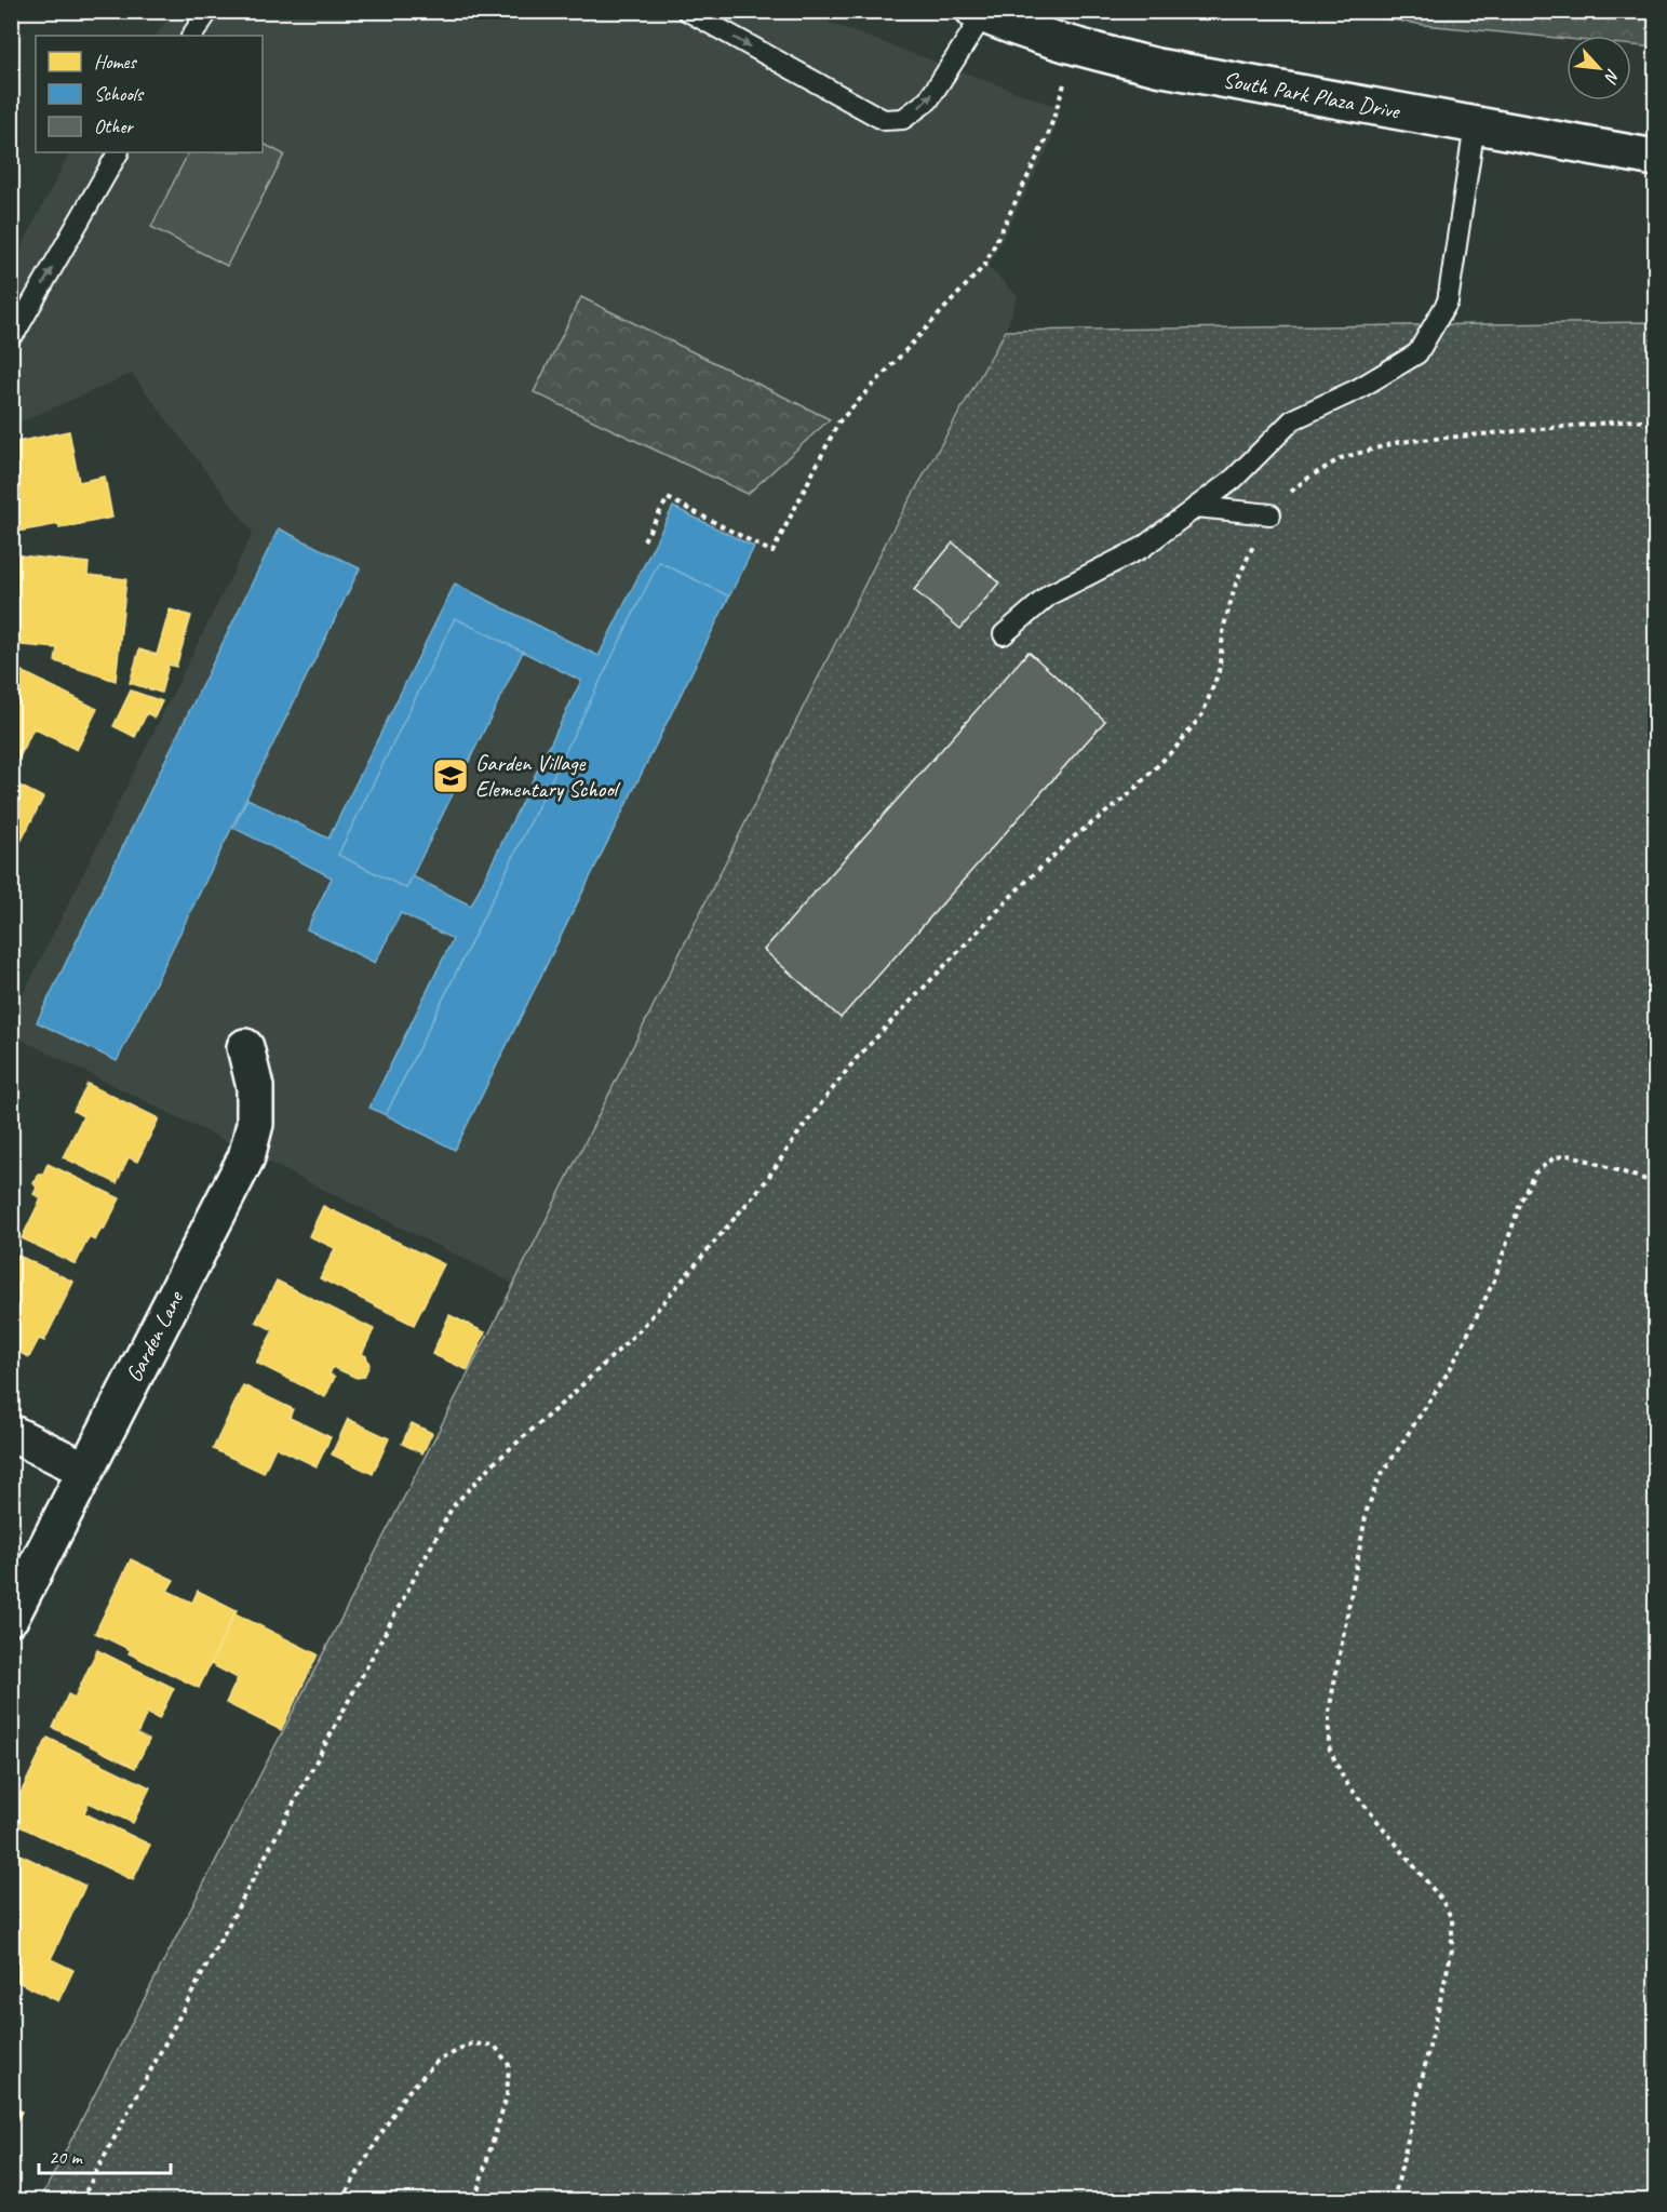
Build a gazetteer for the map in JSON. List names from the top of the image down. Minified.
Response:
{"streets":{"street":["South Park Plaza Drive","Garden Lane"]},"places":{"school or university":["Garden Village Elementary School"]},"legend":["Homes","Schools","Other"],"scale_bar":"20 m","north":"bottom right"}
